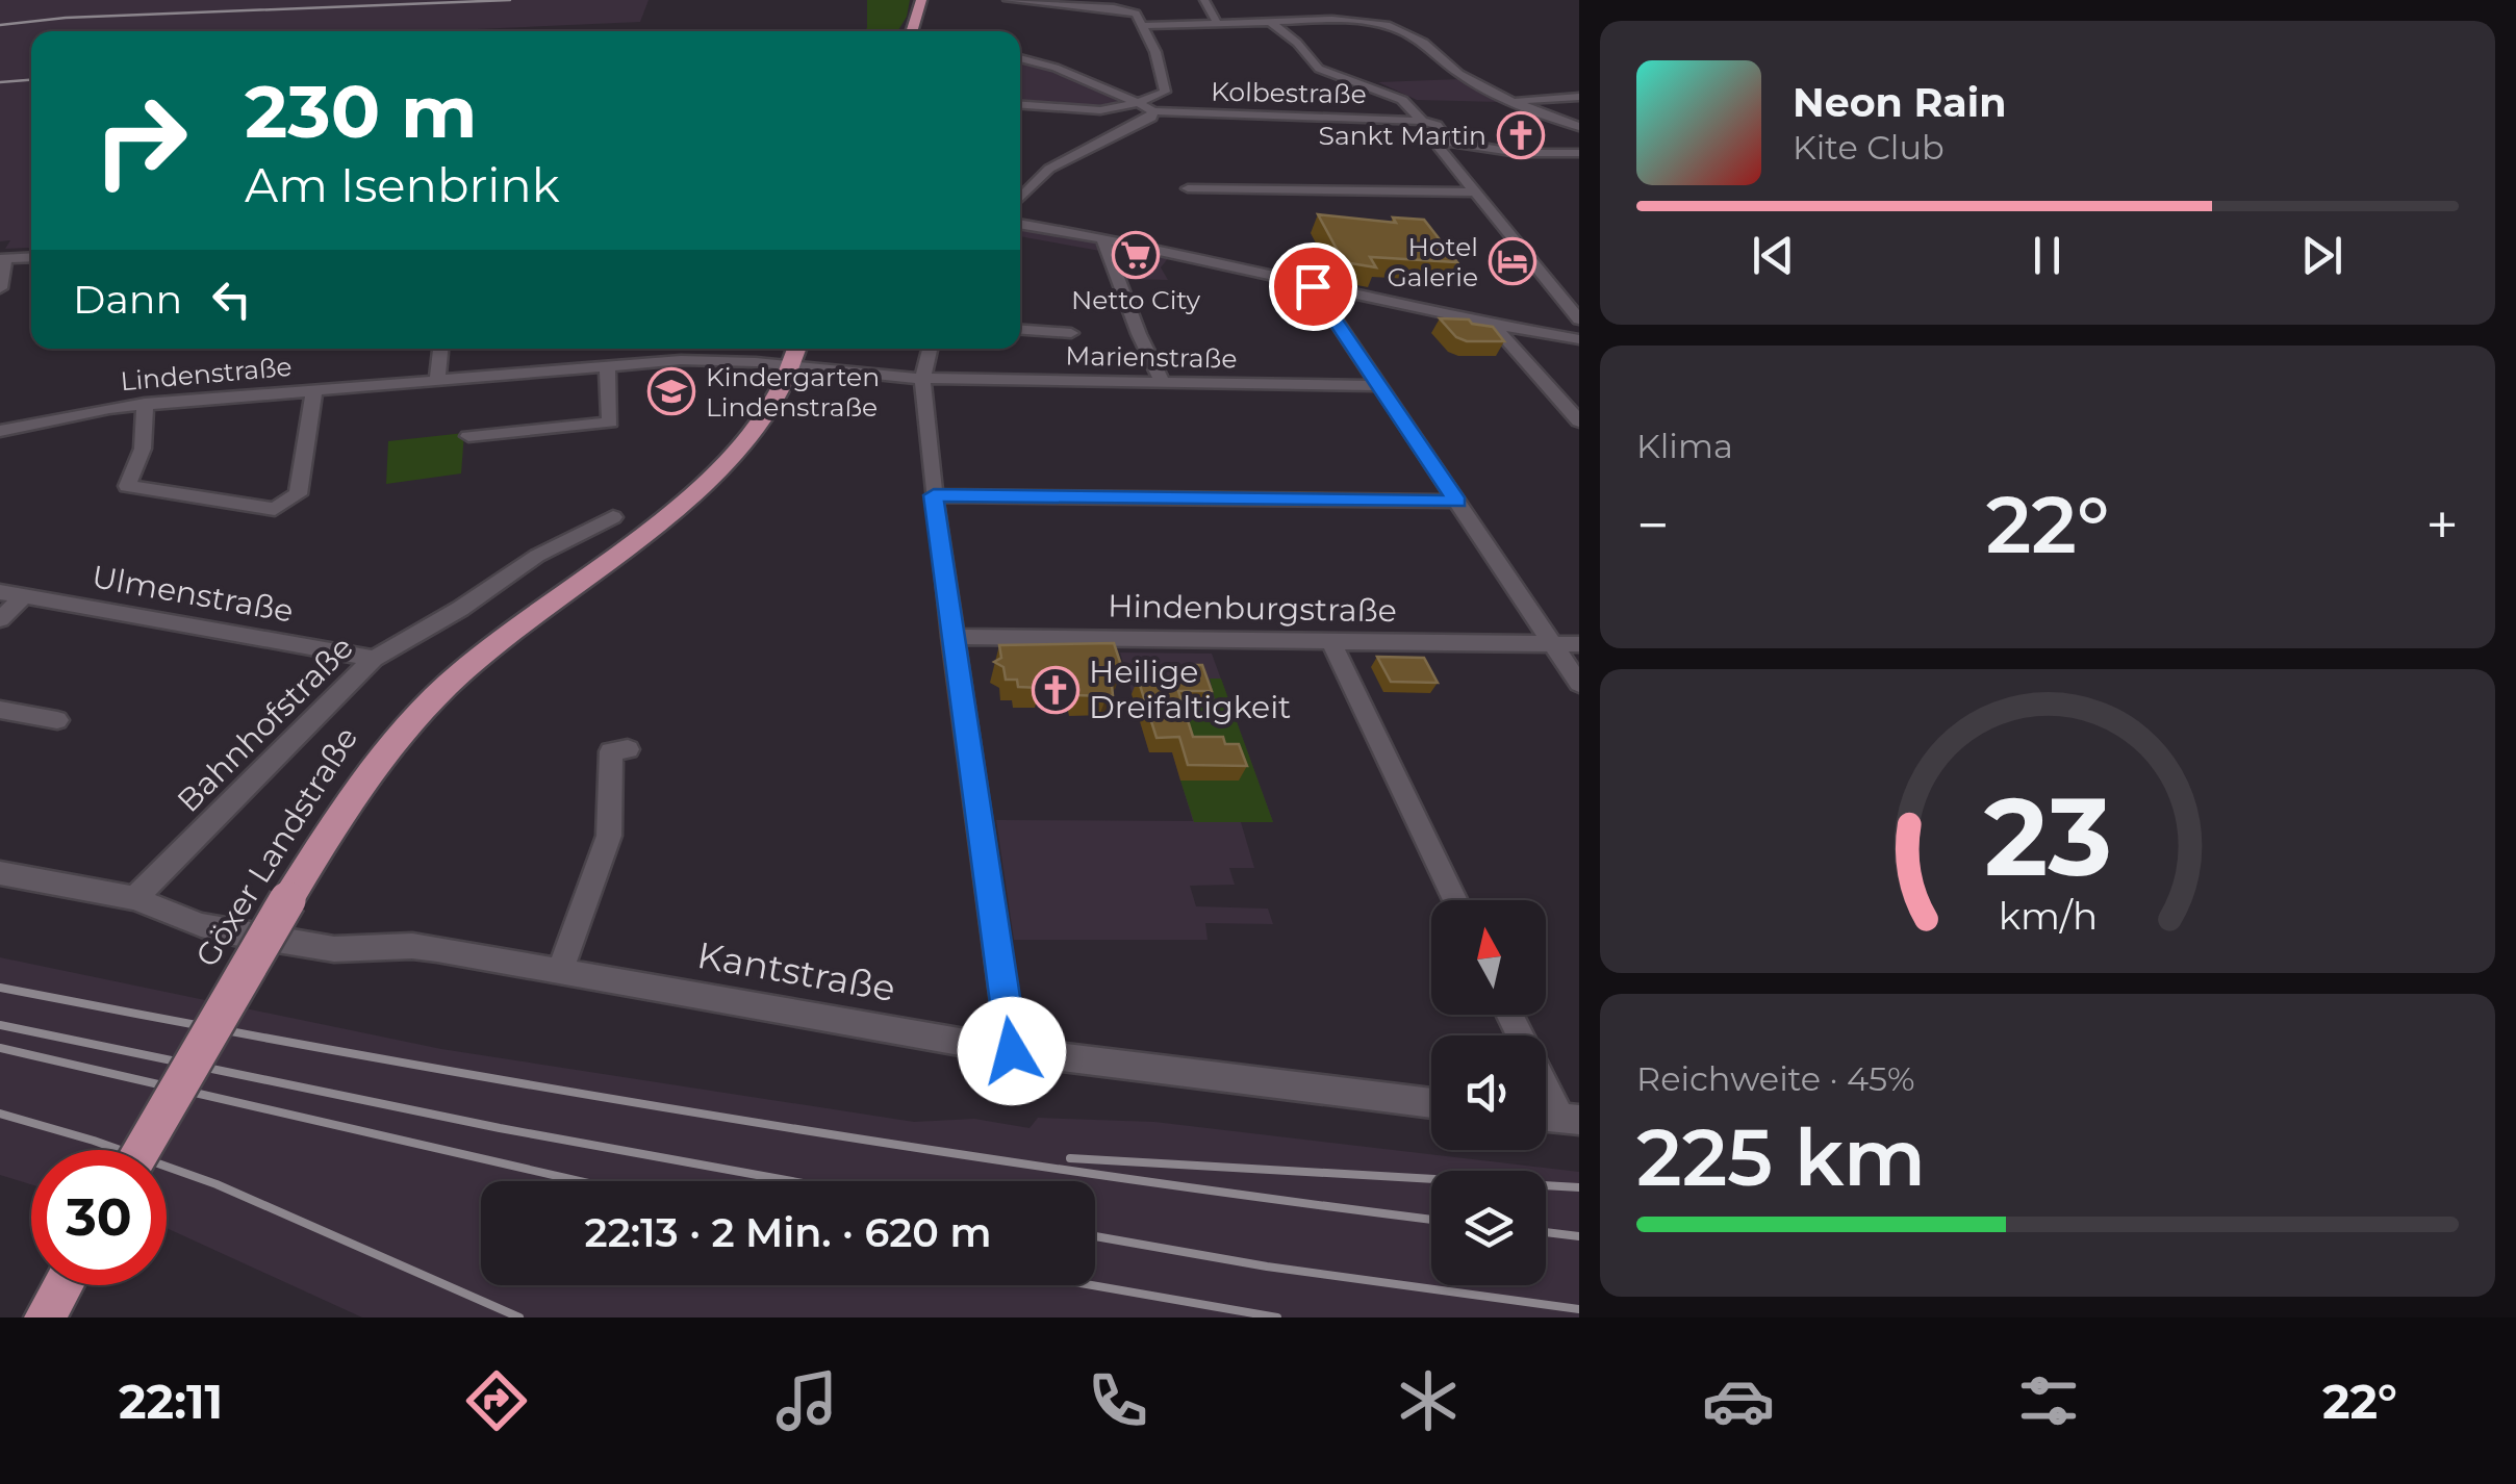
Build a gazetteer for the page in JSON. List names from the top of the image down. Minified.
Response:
{"streets":{"main road":["Göxer Landstraße"],"street":["Kolbestraße","Marienstraße","Lindenstraße","Ulmenstraße","Hindenburgstraße","Bahnhofstraße","Kantstraße"]},"crossings":[["Marienstraße","Lindenstraße"],["Marienstraße","Göxer Landstraße"],["Lindenstraße","Göxer Landstraße"],["Ulmenstraße","Bahnhofstraße"],["Bahnhofstraße","Kantstraße"]],"places":{"church":["Sankt Martin","Heilige Dreifaltigkeit"],"supermarket":["Netto City"],"hotel":["Hotel Galerie"],"school or university":["Kindergarten Lindenstraße"]},"north":"top","page":{"turn":["230 m","Am Isenbrink"],"song":["Neon Rain","Kite Club"],"then":"Dann","tile":["Klima",["Reichweite · 45%","225 km"]],"heat":["−","22°","+"],"limit":"30","trip":"22:13 · 2 Min. · 620 m","tabs":["22:11","22°"],"gauge":["23","km/h"]}}
